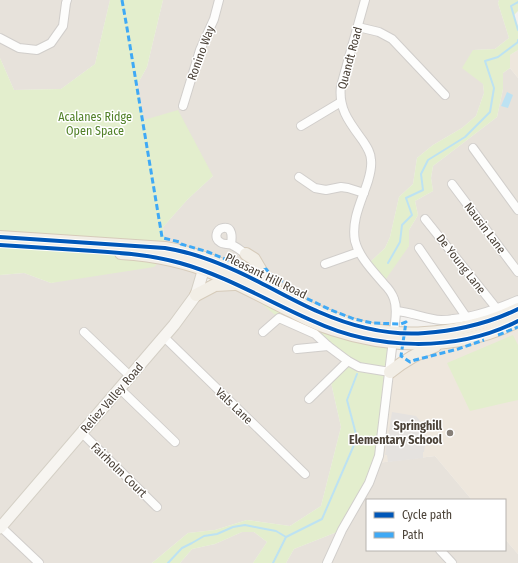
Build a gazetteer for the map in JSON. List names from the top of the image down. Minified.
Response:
{"streets":{"main road":["Pleasant Hill Road","Reliez Valley Road"],"street":["Ronino Way","Quandt Road","Nausin Lane","De Young Lane","Vals Lane","Fairholm Court"]},"crossings":[["Quandt Road","Pleasant Hill Road"],["Pleasant Hill Road","Reliez Valley Road"],["Reliez Valley Road","Vals Lane"],["Reliez Valley Road","Fairholm Court"]],"parks":["Acalanes Ridge Open Space"],"places":["Springhill Elementary School"],"legend":["Cycle path","Path"]}
